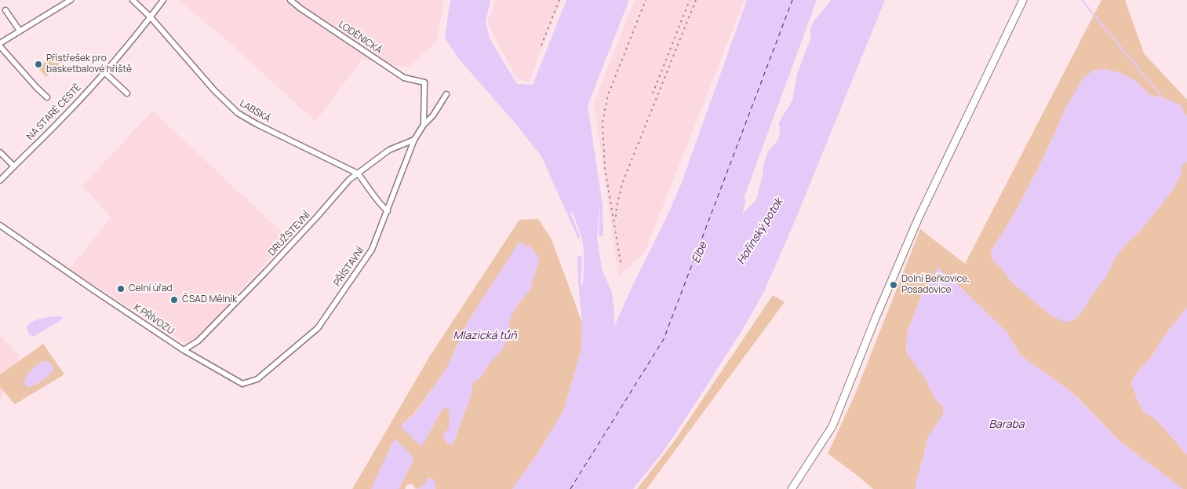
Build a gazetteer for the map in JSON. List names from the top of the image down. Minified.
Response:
{"streets":{"street":["LODĚNICKÁ","LABSKÁ","NA STARÉ CESTĚ","DRUŽSTEVNÍ","PŘÍSTAVNÍ","K PŘÍVOZU"]},"crossings":[["LODĚNICKÁ","PŘÍSTAVNÍ"],["LABSKÁ","NA STARÉ CESTĚ"],["LABSKÁ","DRUŽSTEVNÍ"],["LABSKÁ","PŘÍSTAVNÍ"],["DRUŽSTEVNÍ","PŘÍSTAVNÍ"],["DRUŽSTEVNÍ","K PŘÍVOZU"],["PŘÍSTAVNÍ","K PŘÍVOZU"]],"water":["Hořínský potok","Elbe","Mlazická tůň","Baraba"],"places":["Přístřešek pro basketbalové hřiště","Dolní Beřkovice, Posadovice","Celní úřad","ČSAD Mělník"]}
